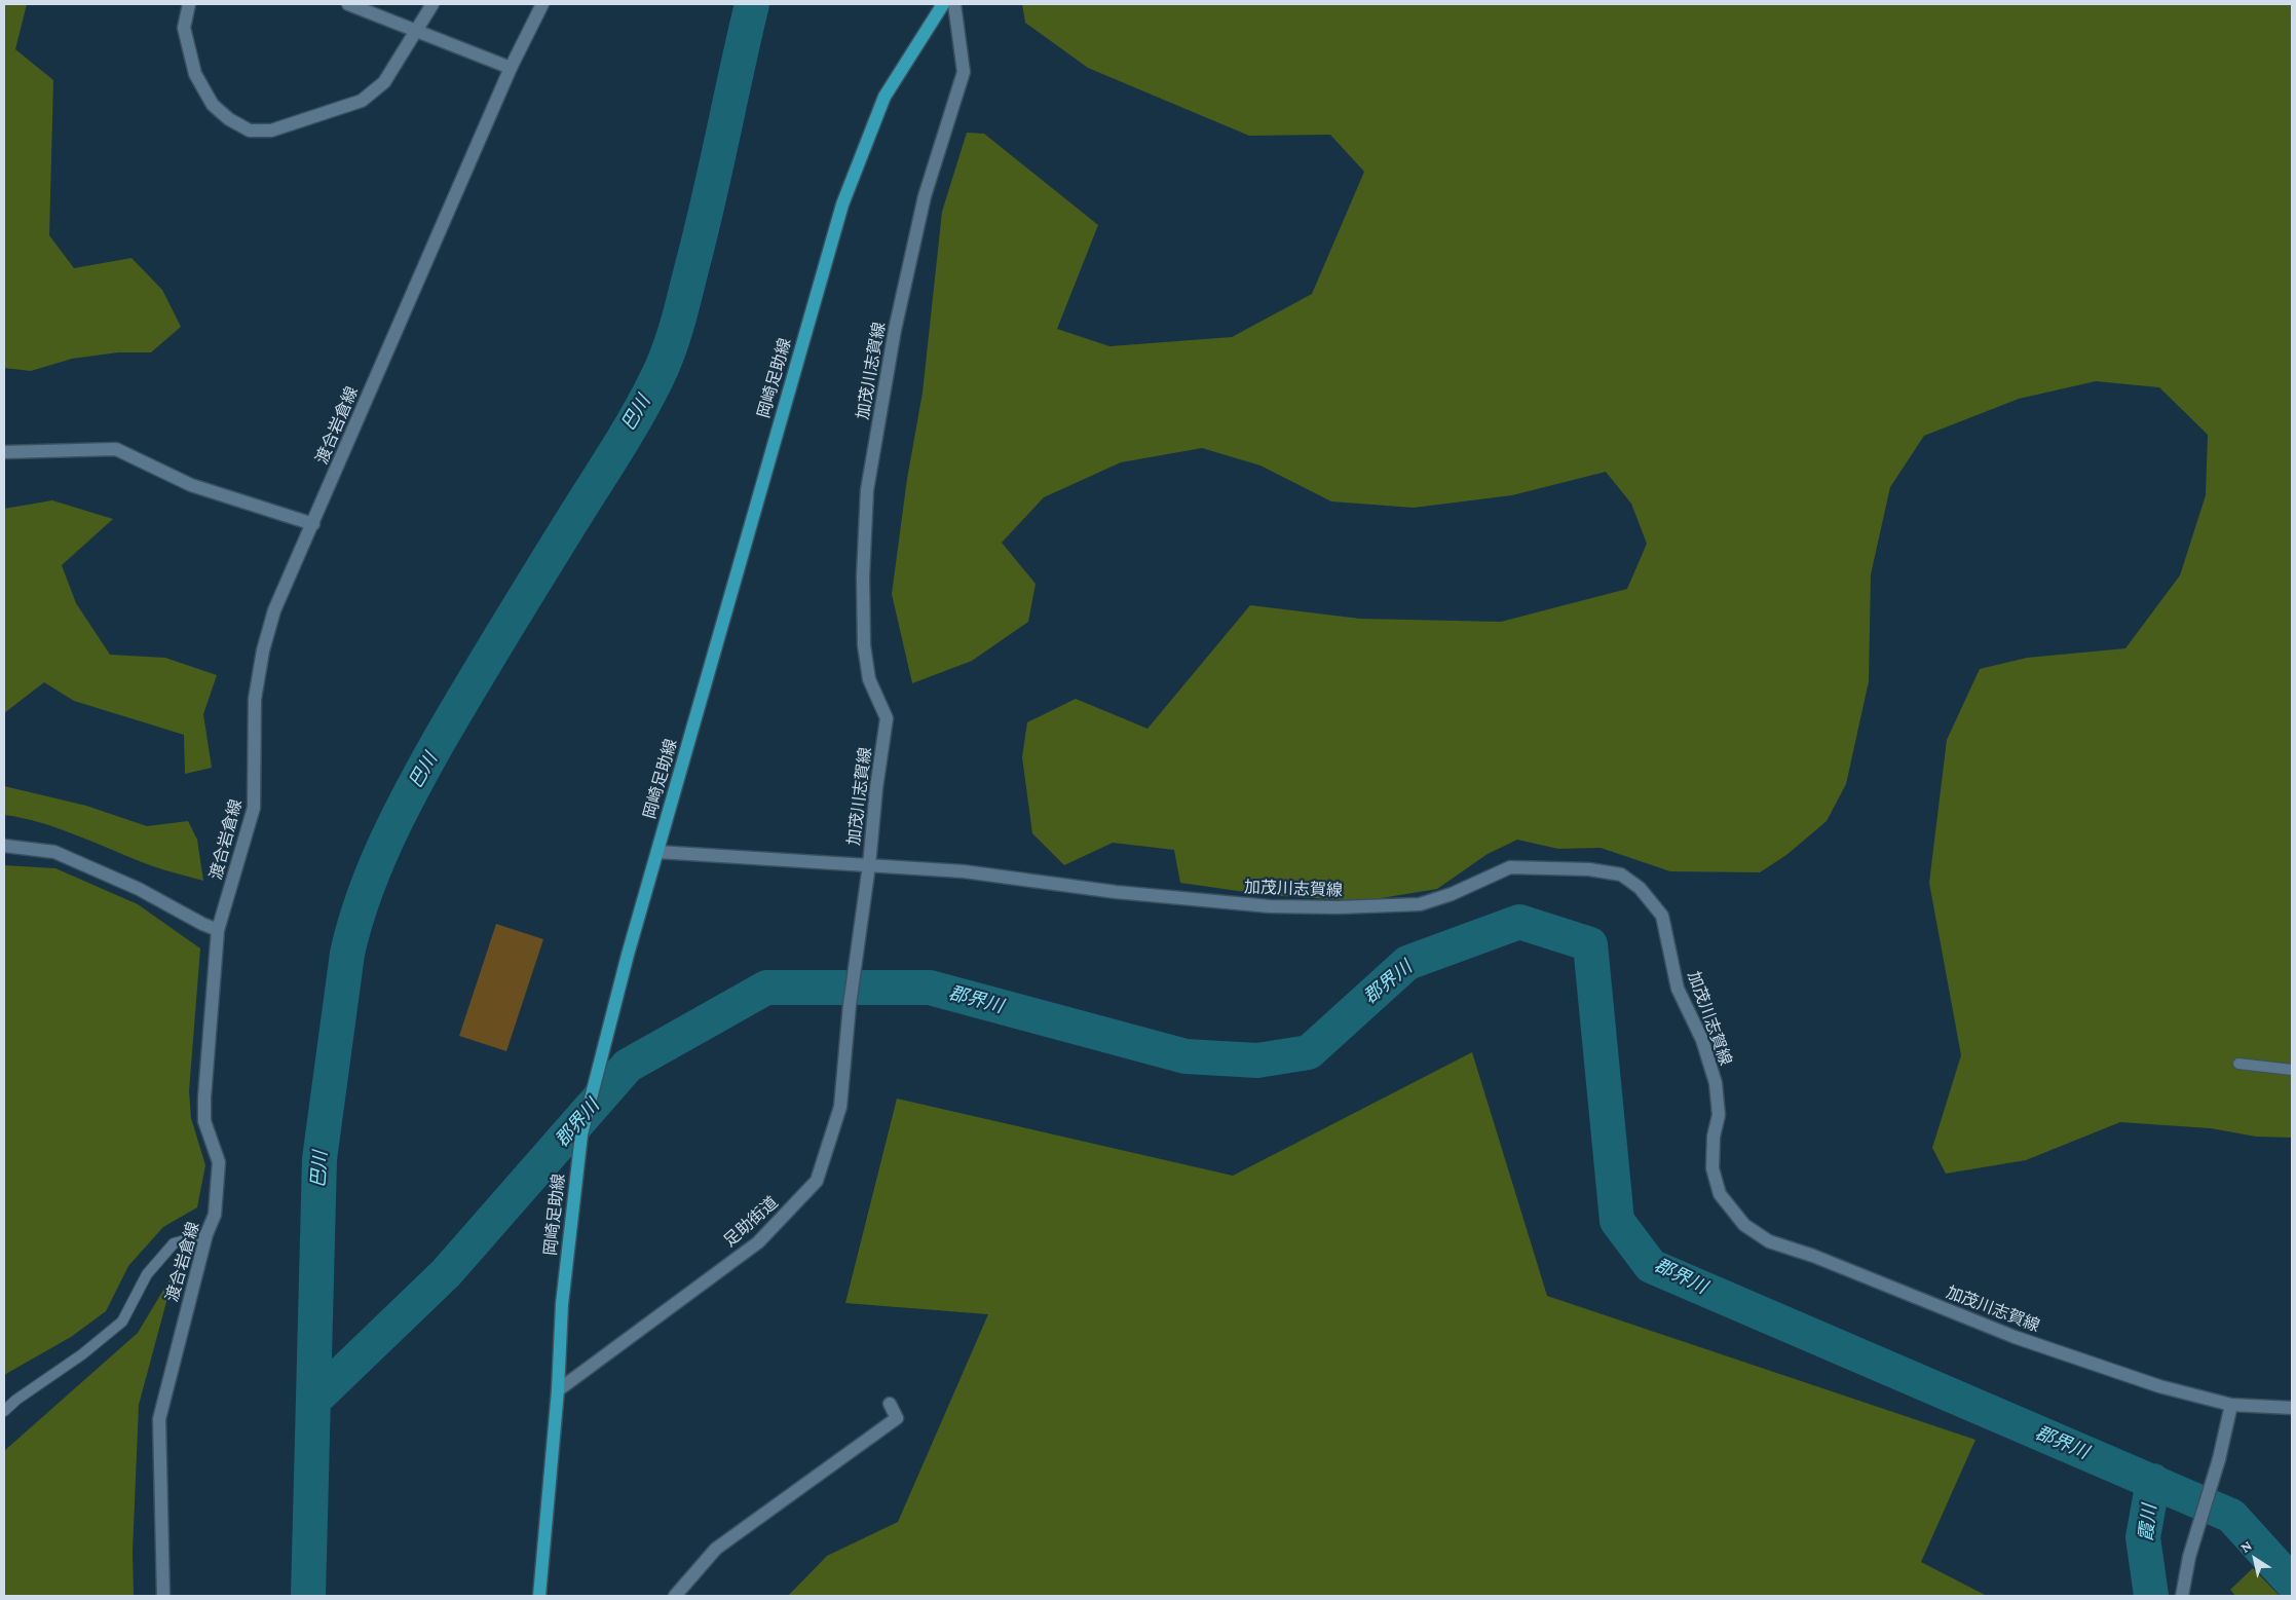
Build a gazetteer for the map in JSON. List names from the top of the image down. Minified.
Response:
{"streets":{"main road":["岡崎足助線"],"street":["加茂川志賀線","渡合岩倉線","足助街道"]},"crossings":[["加茂川志賀線","足助街道"],["岡崎足助線","足助街道"]],"water":["巴川","郡界川","霞川"],"north":"top left"}
